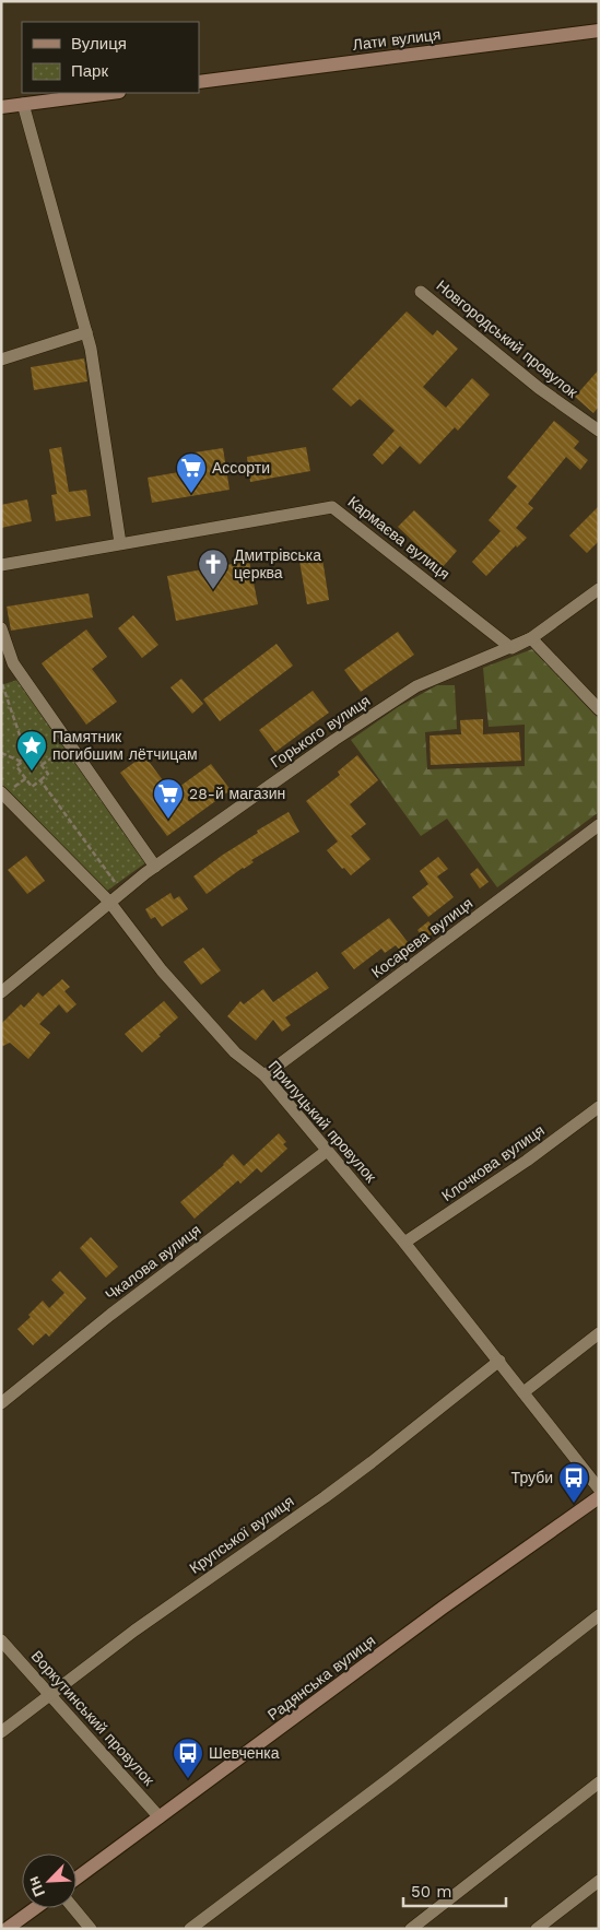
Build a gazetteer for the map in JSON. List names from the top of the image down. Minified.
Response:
{"streets":{"main road":["Лати вулиця","Радянська вулиця"],"street":["Новгородський провулок","Кармаєва вулиця","Горького вулиця","Косарева вулиця","Прилуцький провулок","Клочкова вулиця","Чкалова вулиця","Крупської вулиця","Воркутинський провулок"]},"crossings":[["Кармаєва вулиця","Горького вулиця"],["Горького вулиця","Прилуцький провулок"],["Косарева вулиця","Прилуцький провулок"],["Прилуцький провулок","Клочкова вулиця"],["Прилуцький провулок","Чкалова вулиця"],["Прилуцький провулок","Крупської вулиця"],["Крупської вулиця","Воркутинський провулок"],["Радянська вулиця","Воркутинський провулок"]],"places":{"supermarket":["Ассорти","28-й магазин"],"church":["Дмитрівська церква"],"place":["Памятник погибшим лётчицам"],"bus stop":["Труби","Шевченка"]},"legend":["Вулиця","Парк"],"scale_bar":"50 m","north":"bottom left"}
